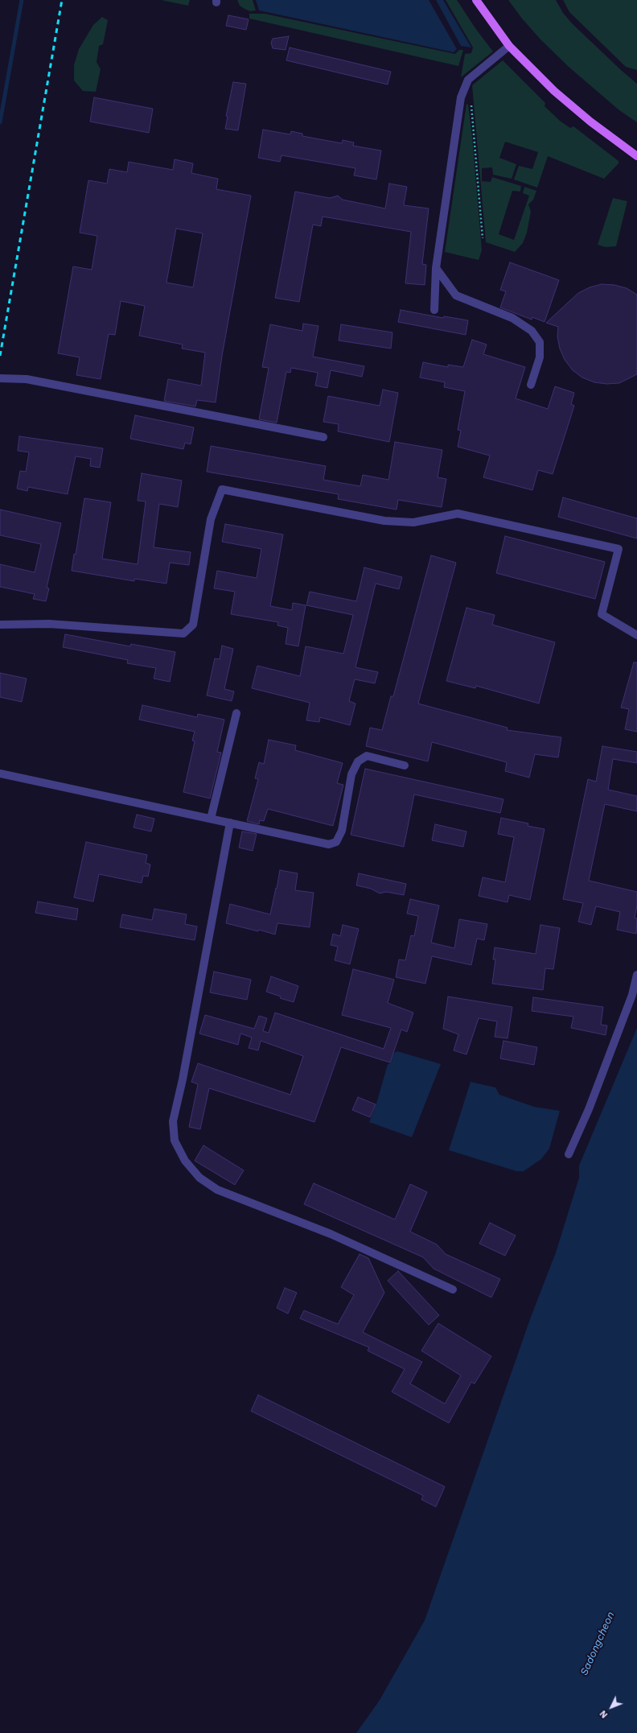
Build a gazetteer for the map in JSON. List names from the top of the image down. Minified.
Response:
{"water":["Sadongcheon"],"north":"bottom left"}
